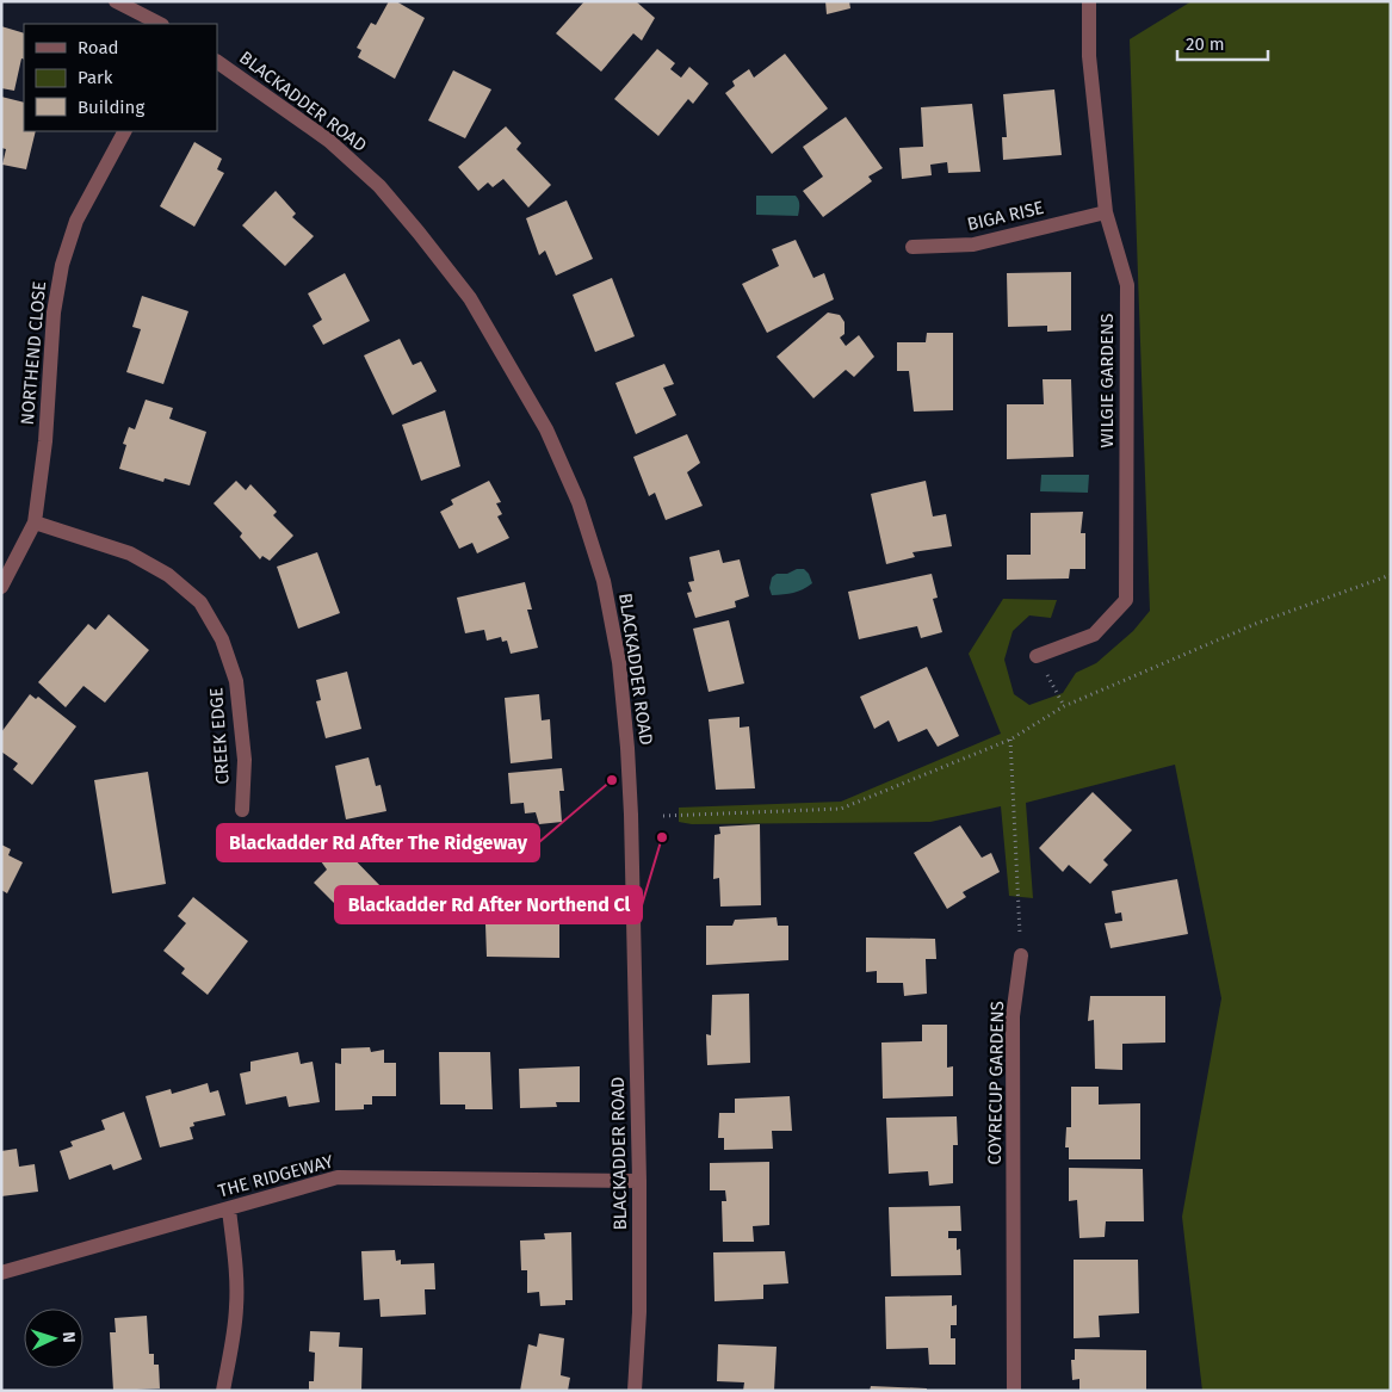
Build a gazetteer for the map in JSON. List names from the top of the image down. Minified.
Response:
{"streets":{"street":["BLACKADDER ROAD","BIGA RISE","NORTHEND CLOSE","WILGIE GARDENS","CREEK EDGE","COYRECUP GARDENS","THE RIDGEWAY"]},"crossings":[["BLACKADDER ROAD","THE RIDGEWAY"],["BIGA RISE","WILGIE GARDENS"],["NORTHEND CLOSE","CREEK EDGE"]],"places":["Blackadder Rd After The Ridgeway","Blackadder Rd After Northend Cl"],"legend":["Road","Park","Building"],"scale_bar":"20 m","north":"right"}
